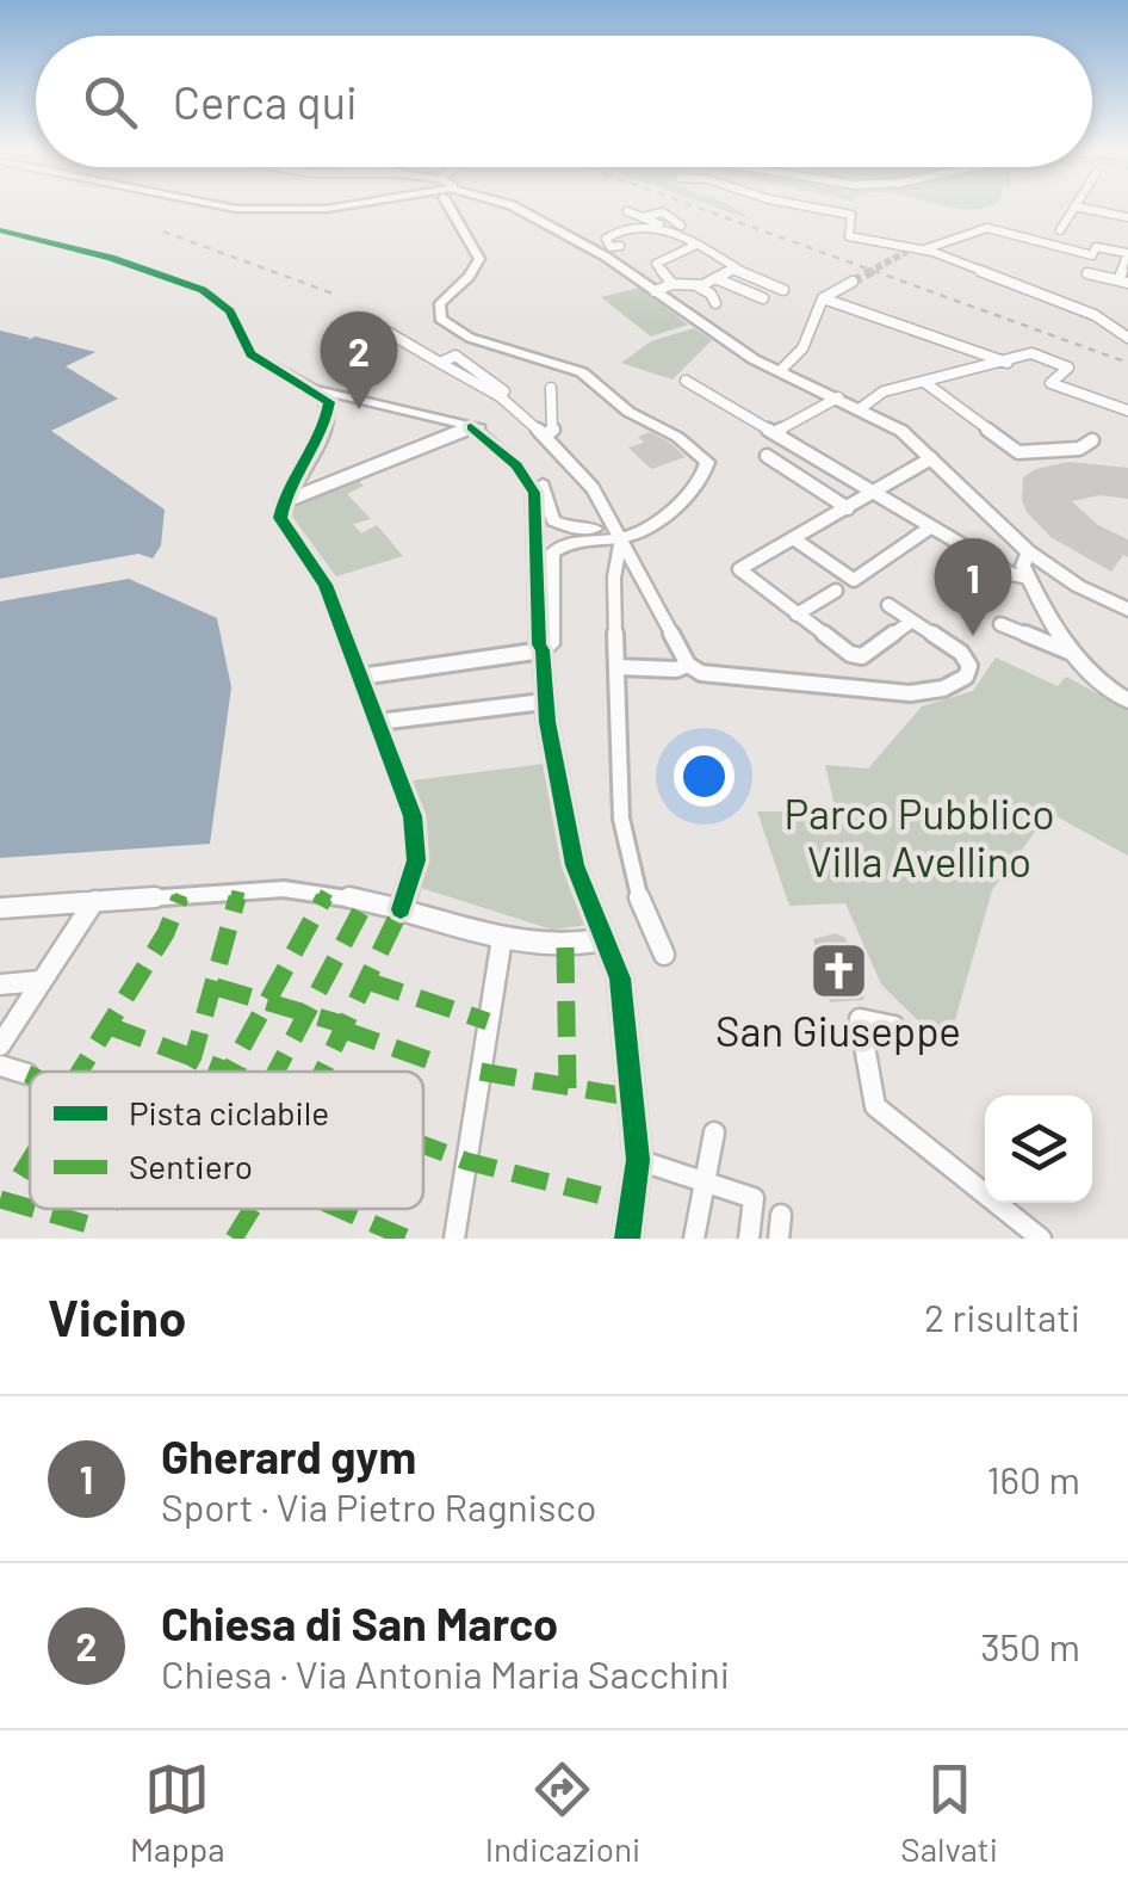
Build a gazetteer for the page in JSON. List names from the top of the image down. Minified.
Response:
{"parks":["Parco Pubblico Villa Avellino"],"places":{"church":["San Giuseppe"]},"legend":["Pista ciclabile","Sentiero"],"page":{"search":"Cerca qui","pins":["2","1"],"heading":["Vicino","2 risultati"],"list":[{"mark":"1","name":"Gherard gym","note":"Sport · Via Pietro Ragnisco","value":"160 m"},{"mark":"2","name":"Chiesa di San Marco","note":"Chiesa · Via Antonia Maria Sacchini","value":"350 m"}],"nav":["Mappa","Indicazioni","Salvati"]}}
